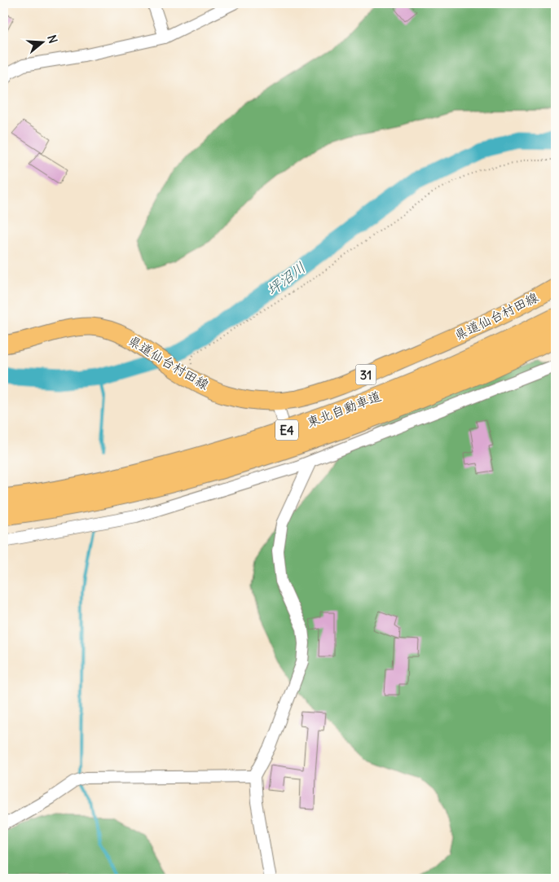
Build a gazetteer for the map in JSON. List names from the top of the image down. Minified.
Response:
{"streets":{"highway":["東北自動車道","E4"],"main road":["県道仙台村田線","31"]},"water":["坪沼川"],"north":"right"}
